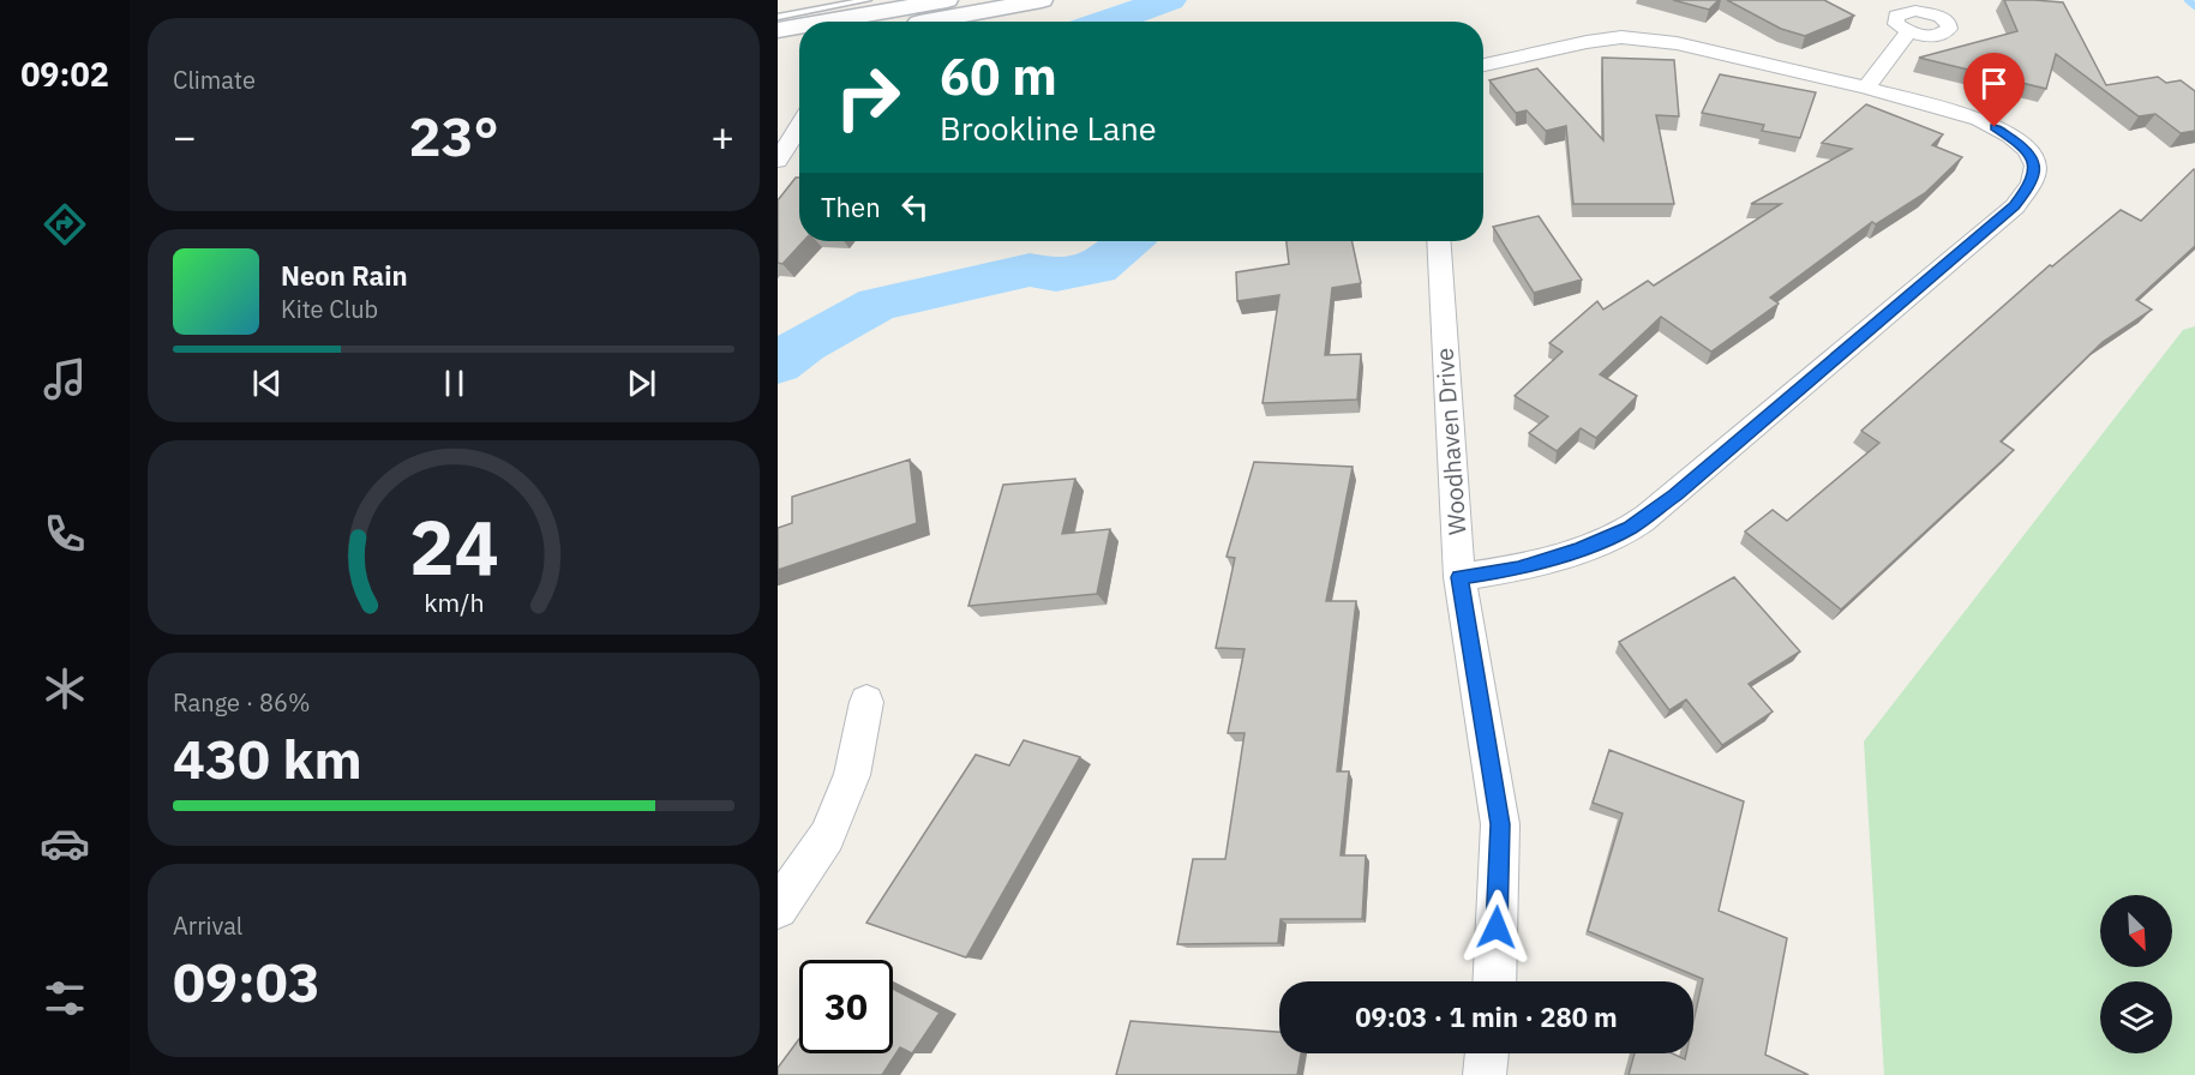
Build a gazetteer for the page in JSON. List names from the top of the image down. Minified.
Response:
{"streets":{"street":["Woodhaven Drive"]},"north":"bottom right","page":{"tabs":"09:02","tile":["Climate",["Range · 86%","430 km"],["Arrival","09:03"]],"turn":["60 m","Brookline Lane"],"heat":["−","23°","+"],"then":"Then","song":["Neon Rain","Kite Club"],"limit":"30","trip":"09:03 · 1 min · 280 m","gauge":["24","km/h"]}}
